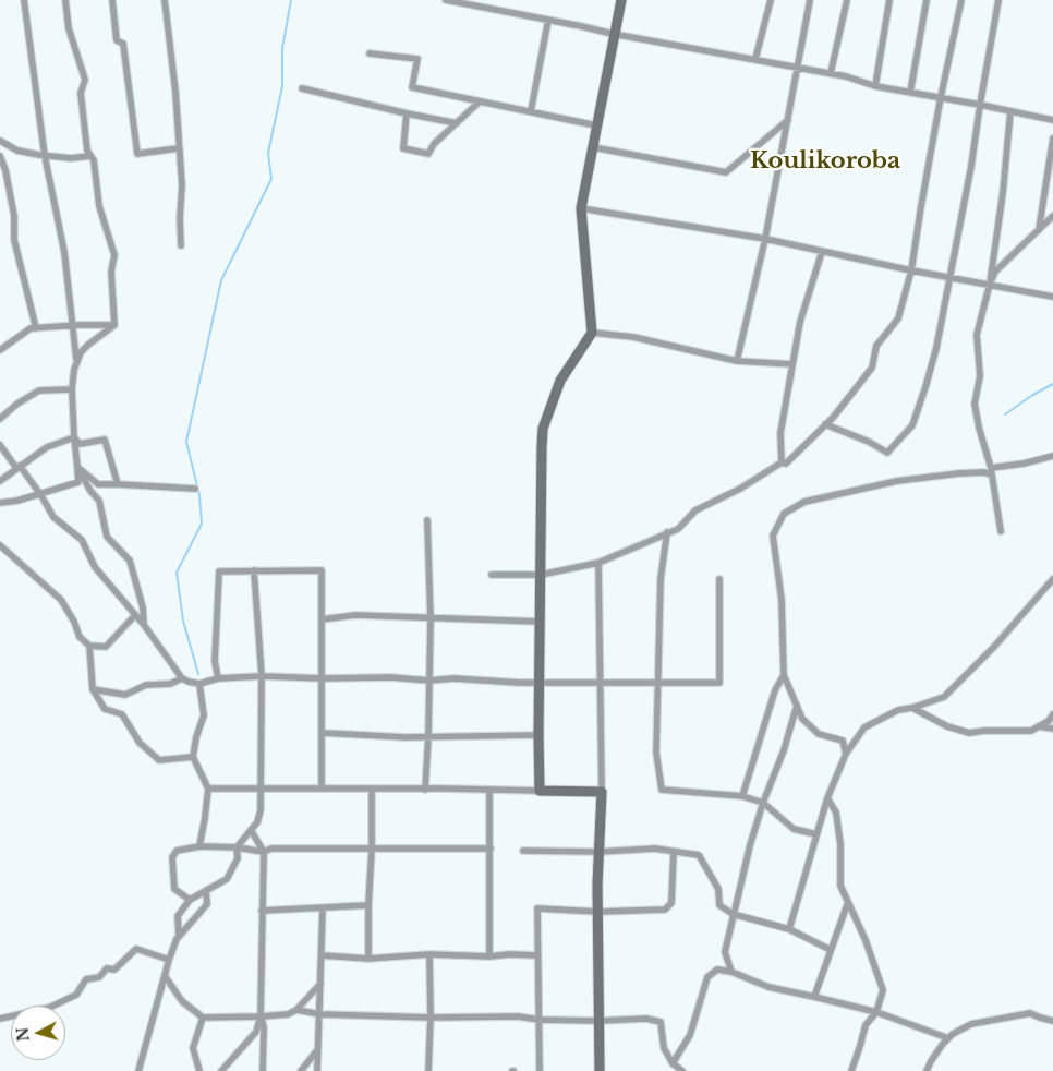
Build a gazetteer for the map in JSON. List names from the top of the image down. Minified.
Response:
{"districts":["Koulikoroba"],"north":"left"}
